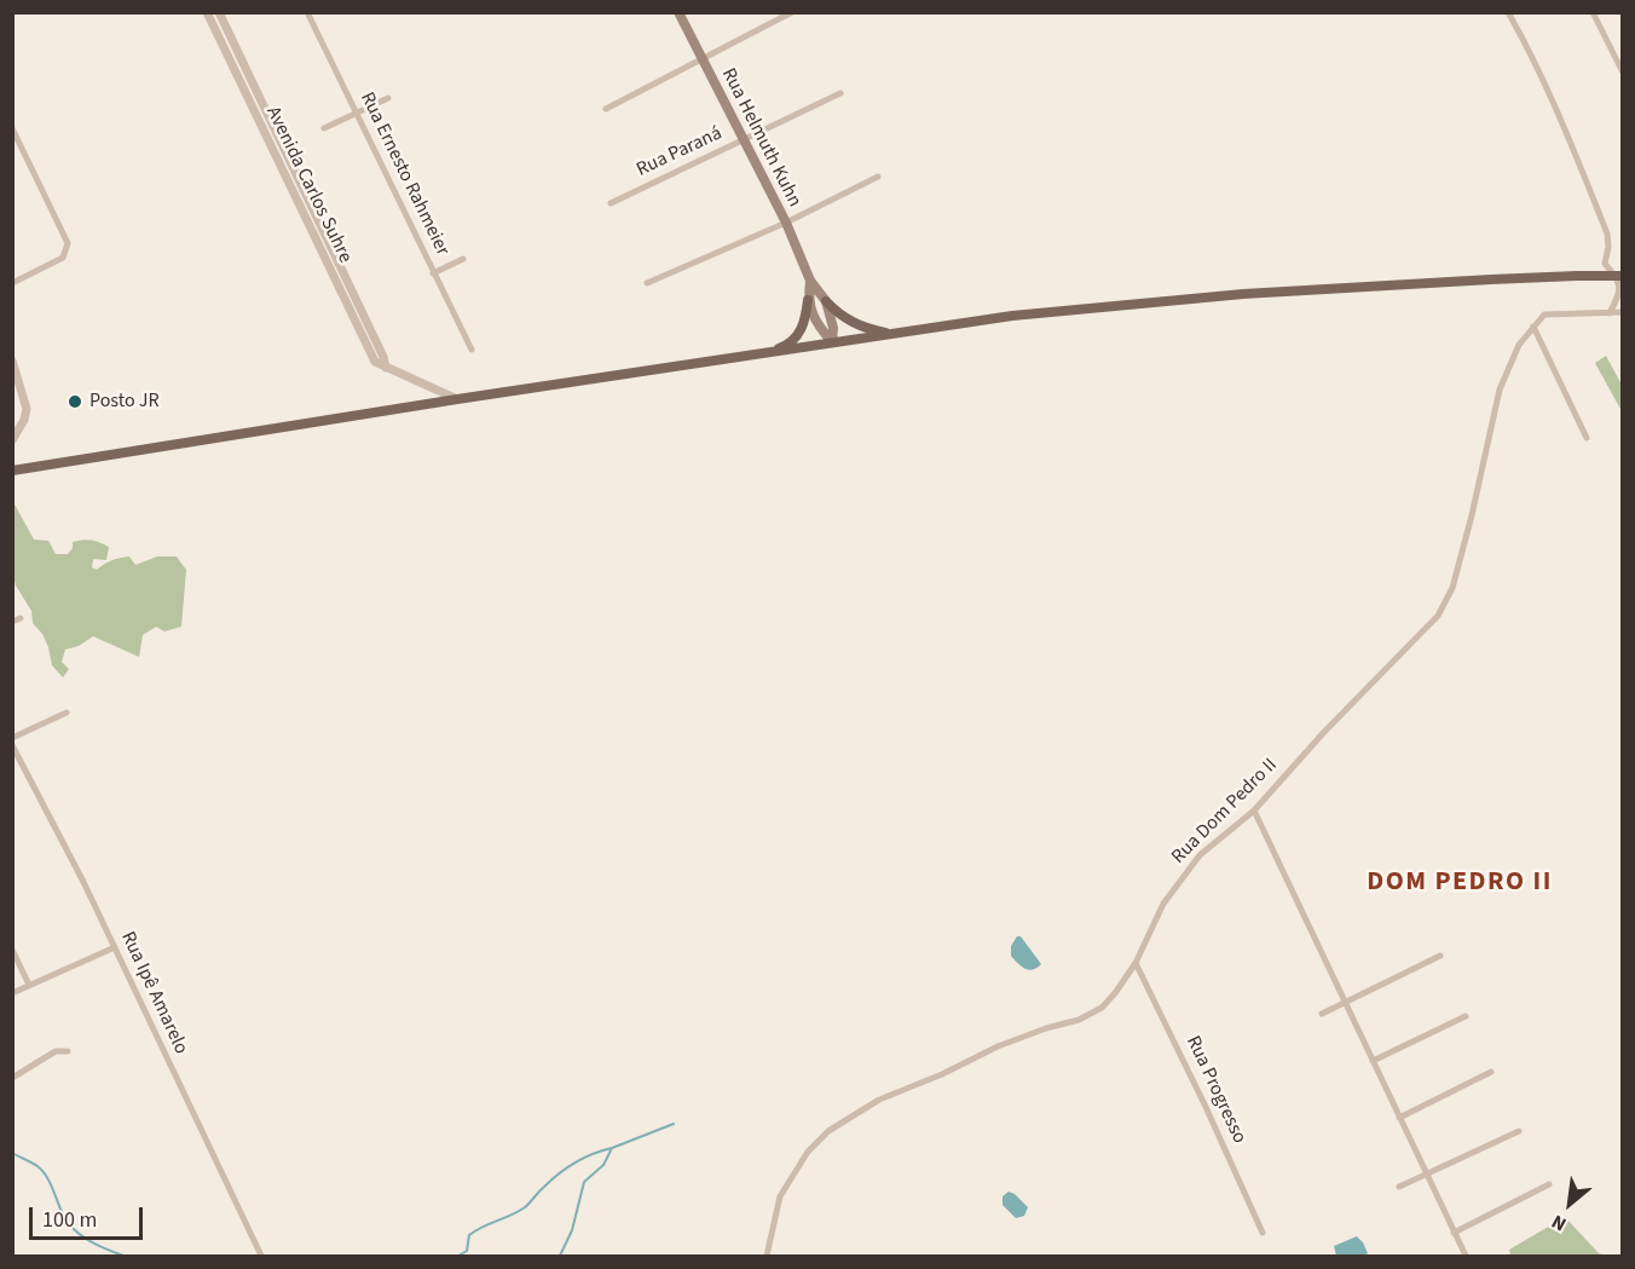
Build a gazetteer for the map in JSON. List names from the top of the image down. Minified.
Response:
{"streets":{"main road":["Rua Helmuth Kuhn"],"street":["Rua Paraná","Rua Ernesto Rahmeier","Avenida Carlos Suhre","Rua Dom Pedro II","Rua Ipê Amarelo","Rua Progresso"]},"crossings":[["Rua Helmuth Kuhn","Rua Paraná"],["Rua Dom Pedro II","Rua Progresso"]],"districts":["DOM PEDRO II"],"places":["Posto JR"],"scale_bar":"100 m","north":"bottom left"}
